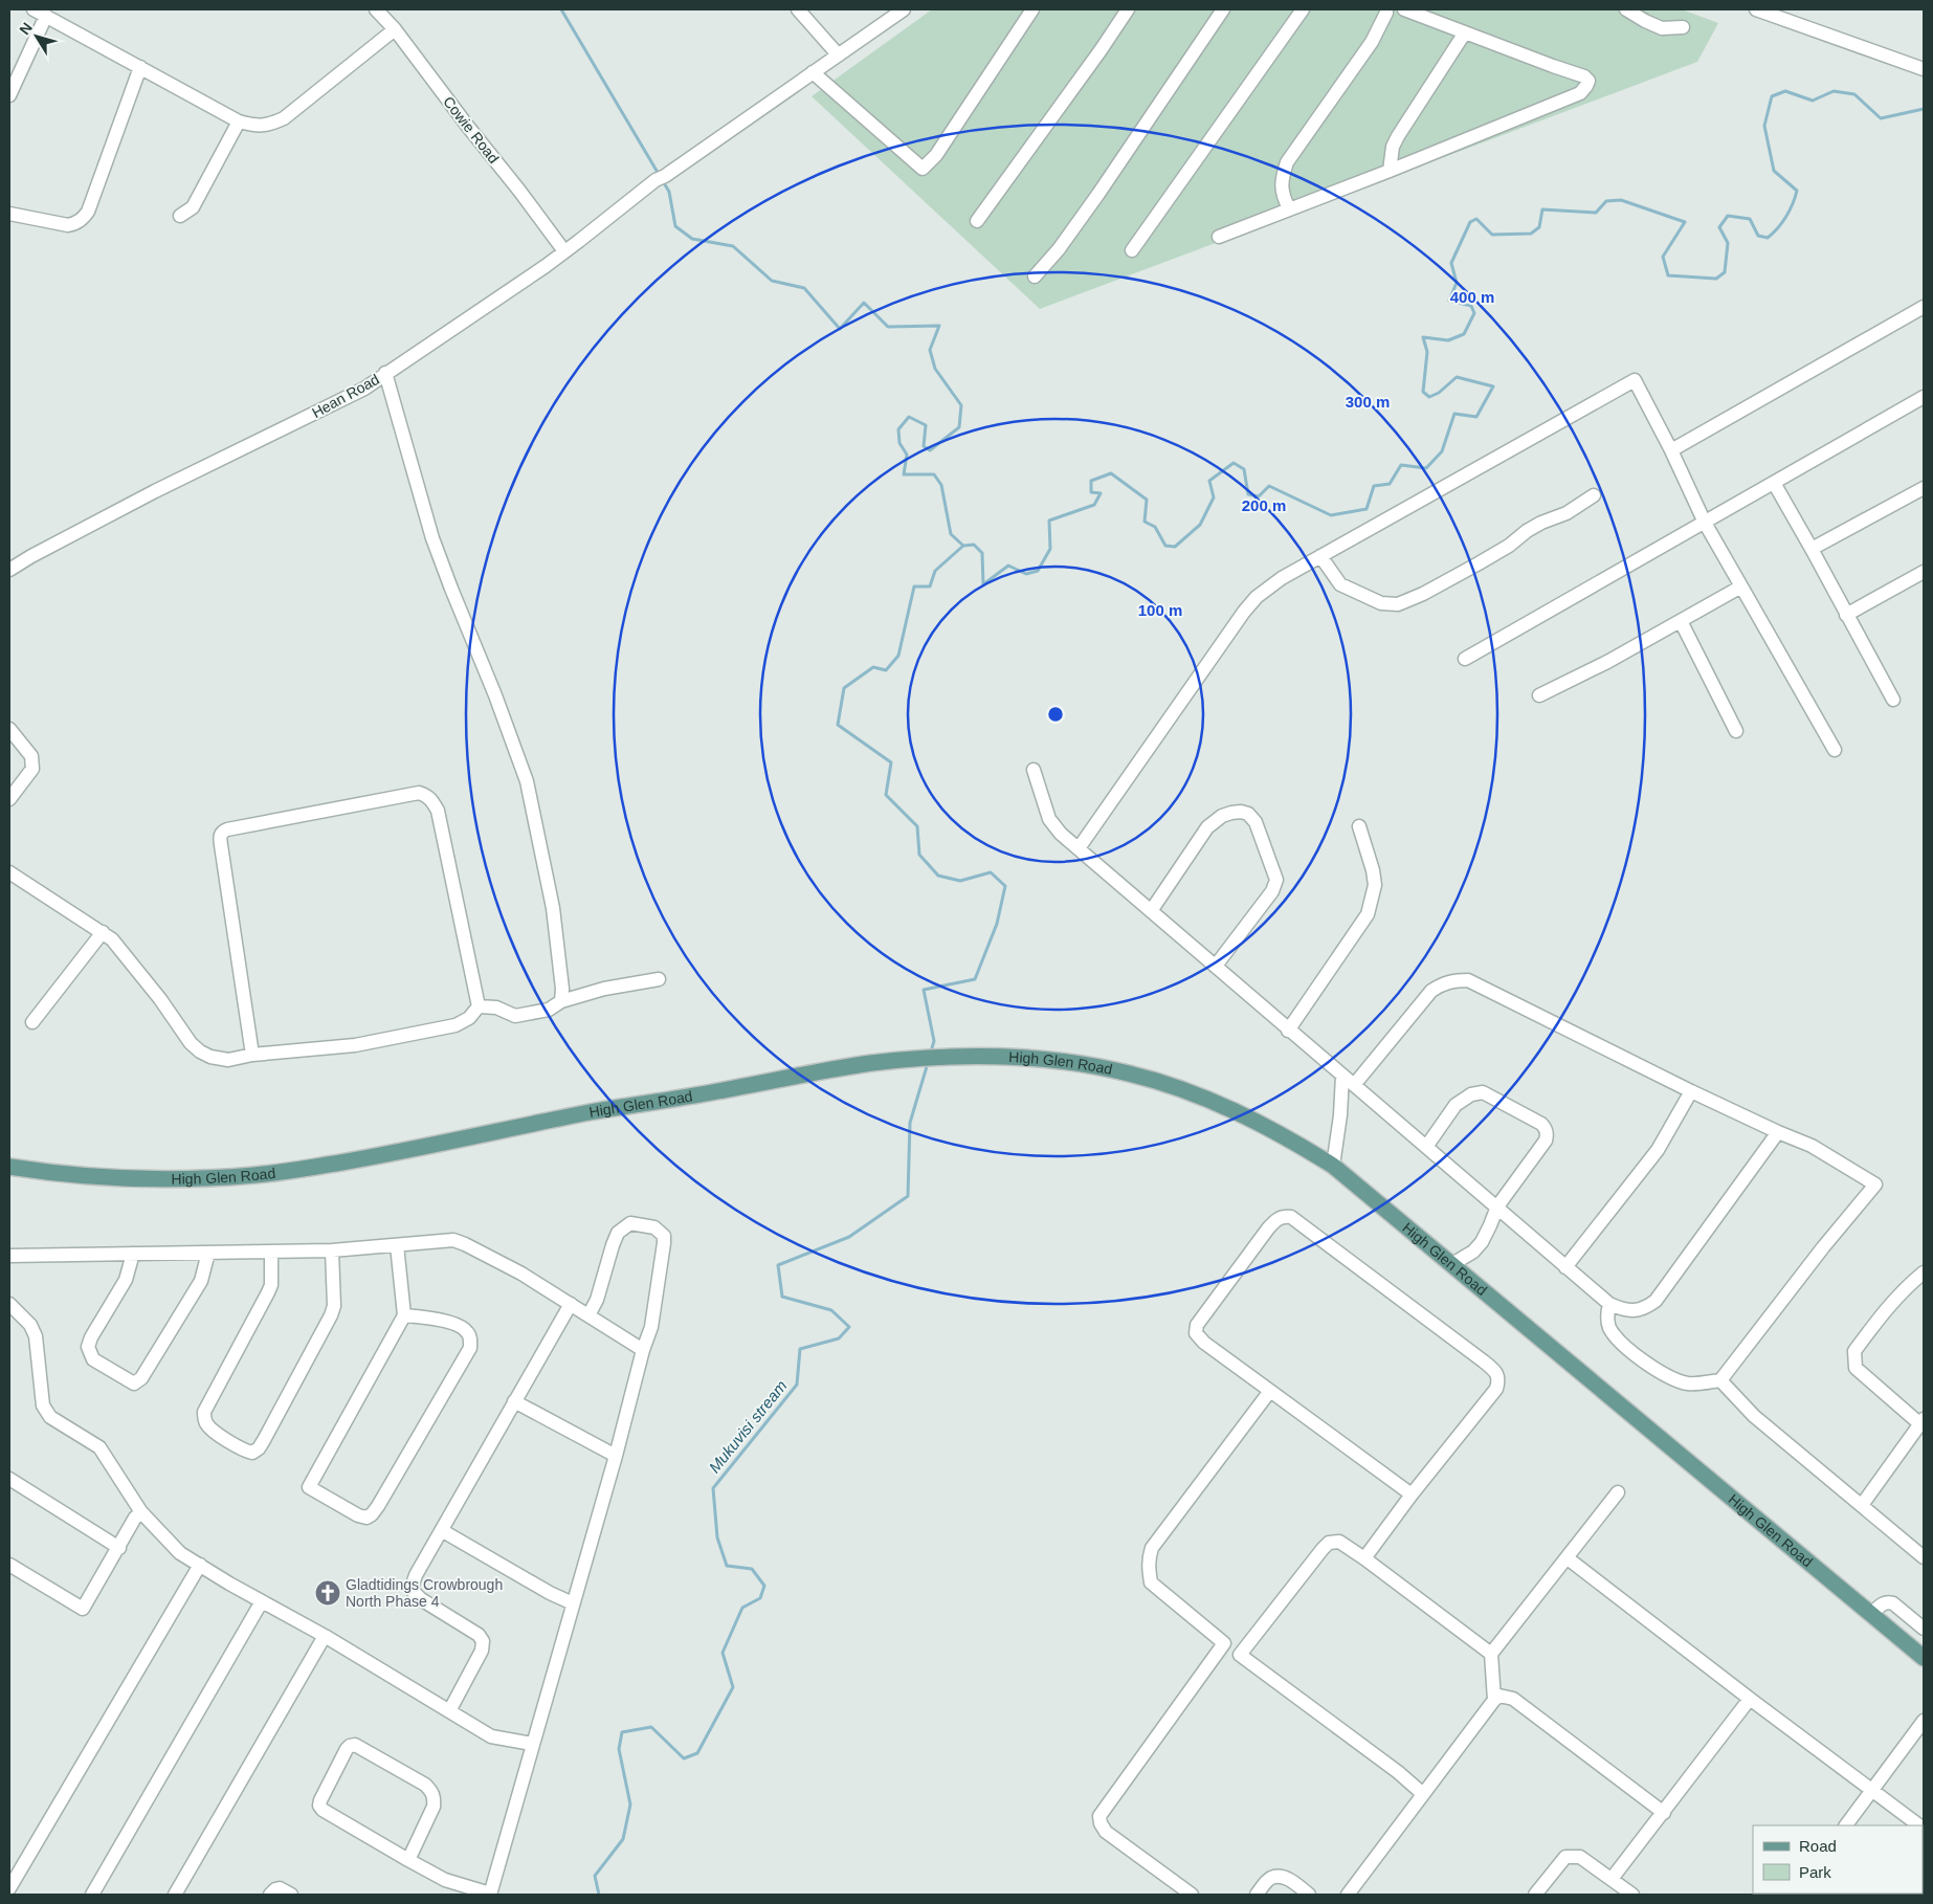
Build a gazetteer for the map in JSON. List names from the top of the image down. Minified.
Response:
{"streets":{"main road":["High Glen Road"],"street":["Cowie Road","Hean Road"]},"crossings":[["Cowie Road","Hean Road"]],"water":["Mukuvisi stream"],"places":{"church":["Gladtidings Crowbrough North Phase 4"]},"legend":["Road","Park"],"north":"top left","rings":["400 m","300 m","200 m","100 m"]}
